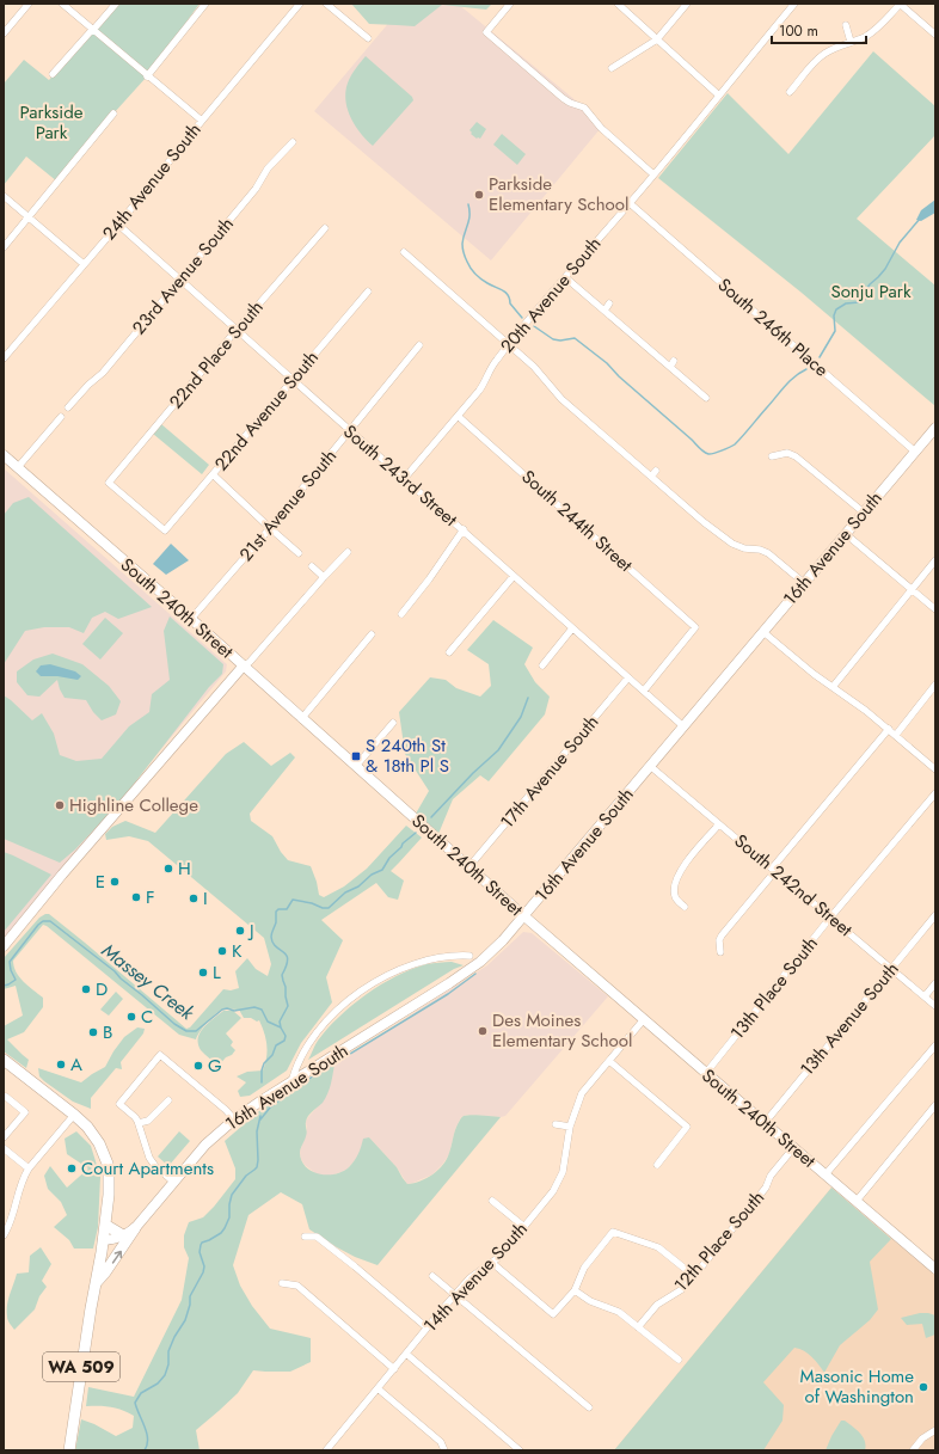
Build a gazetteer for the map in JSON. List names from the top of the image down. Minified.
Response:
{"streets":{"main road":["16th Avenue South","South 240th Street","WA 509"],"street":["24th Avenue South","23rd Avenue South","20th Avenue South","South 246th Place","22nd Place South","22nd Avenue South","South 243rd Street","21st Avenue South","South 244th Street","17th Avenue South","South 242nd Street","13th Place South","13th Avenue South","12th Place South","14th Avenue South"]},"crossings":[["24th Avenue South","South 243rd Street"],["23rd Avenue South","South 243rd Street"],["20th Avenue South","South 246th Place"],["20th Avenue South","South 243rd Street"],["20th Avenue South","South 244th Street"],["South 246th Place","16th Avenue South"],["22nd Place South","22nd Avenue South"],["22nd Place South","South 243rd Street"],["22nd Avenue South","South 243rd Street"],["South 243rd Street","21st Avenue South"],["South 243rd Street","South 244th Street"],["South 243rd Street","16th Avenue South"],["South 243rd Street","17th Avenue South"],["21st Avenue South","South 240th Street"],["16th Avenue South","South 240th Street"],["16th Avenue South","South 242nd Street"],["16th Avenue South","WA 509"],["South 240th Street","17th Avenue South"],["South 240th Street","13th Place South"],["South 240th Street","13th Avenue South"],["South 240th Street","12th Place South"],["South 240th Street","14th Avenue South"],["South 242nd Street","13th Place South"],["South 242nd Street","13th Avenue South"]],"water":["Massey Creek"],"parks":["Parkside Park","Sonju Park"],"places":{"other":["Parkside Elementary School","Highline College","H","E","F","I","J","K","L","D","C","Des Moines Elementary School","B","A","G","Court Apartments","Masonic Home of Washington"],"transit":["S 240th St & 18th Pl S"]},"scale_bar":"100 m"}
